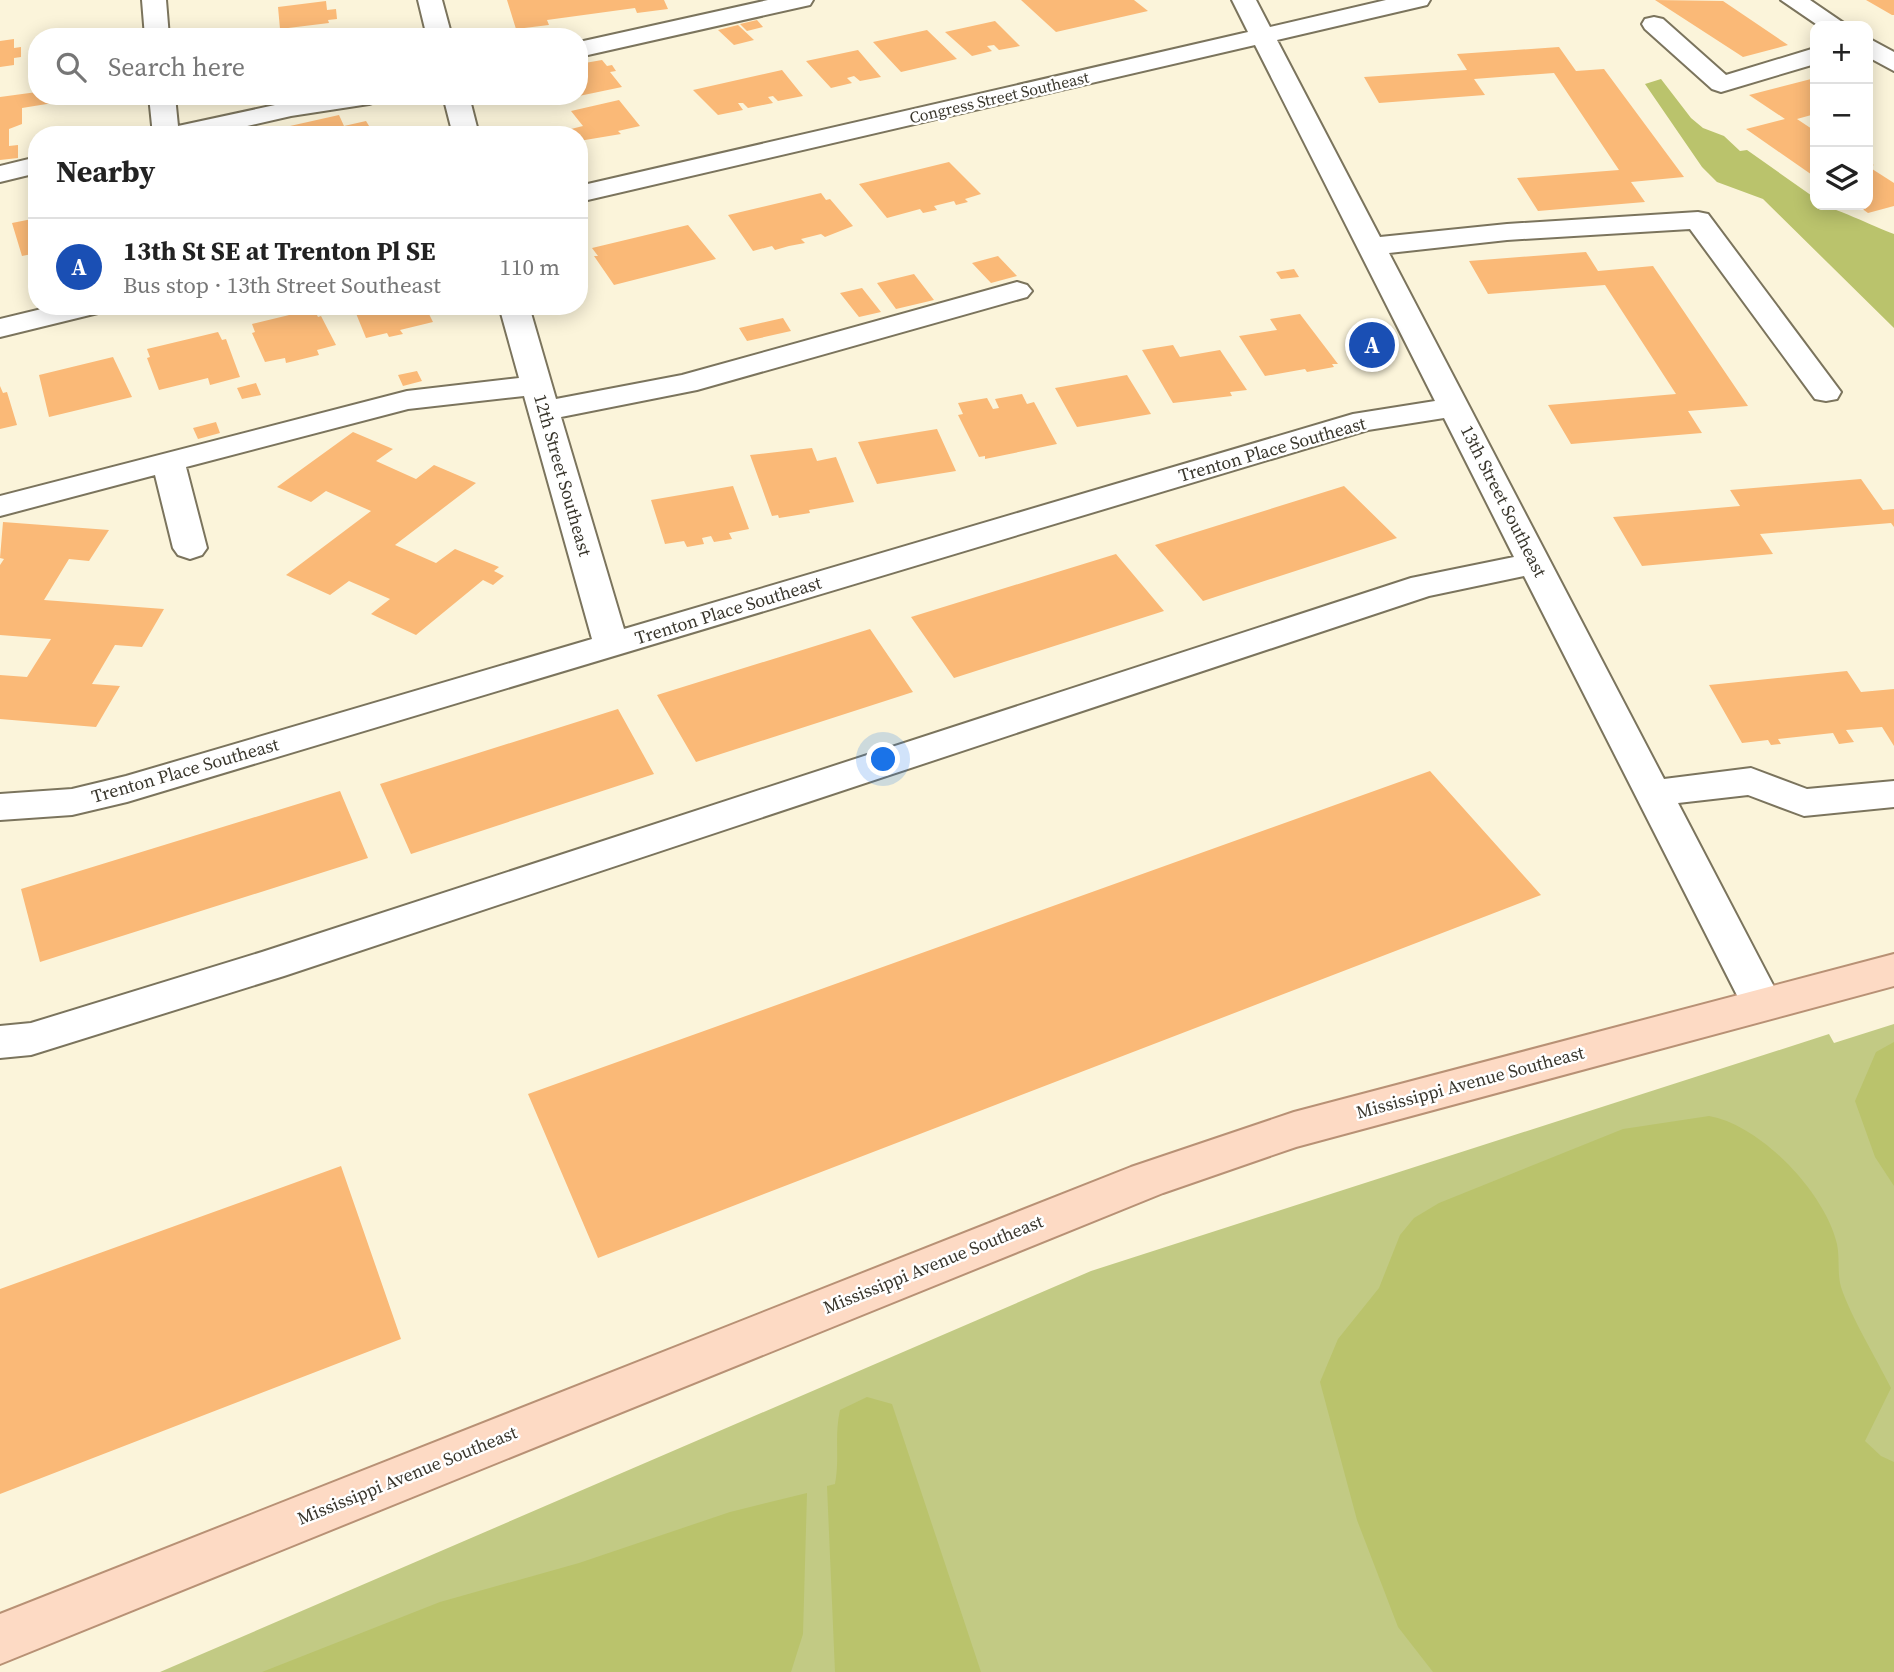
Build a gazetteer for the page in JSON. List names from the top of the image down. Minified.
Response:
{"streets":{"main road":["Mississippi Avenue Southeast"],"street":["Congress Street Southeast","Trenton Place Southeast","12th Street Southeast","13th Street Southeast"]},"crossings":[["Congress Street Southeast","13th Street Southeast"],["Trenton Place Southeast","12th Street Southeast"],["Trenton Place Southeast","13th Street Southeast"],["13th Street Southeast","Mississippi Avenue Southeast"]],"page":{"map_buttons":["+","−"],"search":"Search here","heading":"Nearby","list":[{"mark":"A","name":"13th St SE at Trenton Pl SE","note":"Bus stop · 13th Street Southeast","value":"110 m"}],"pins":"A"}}
